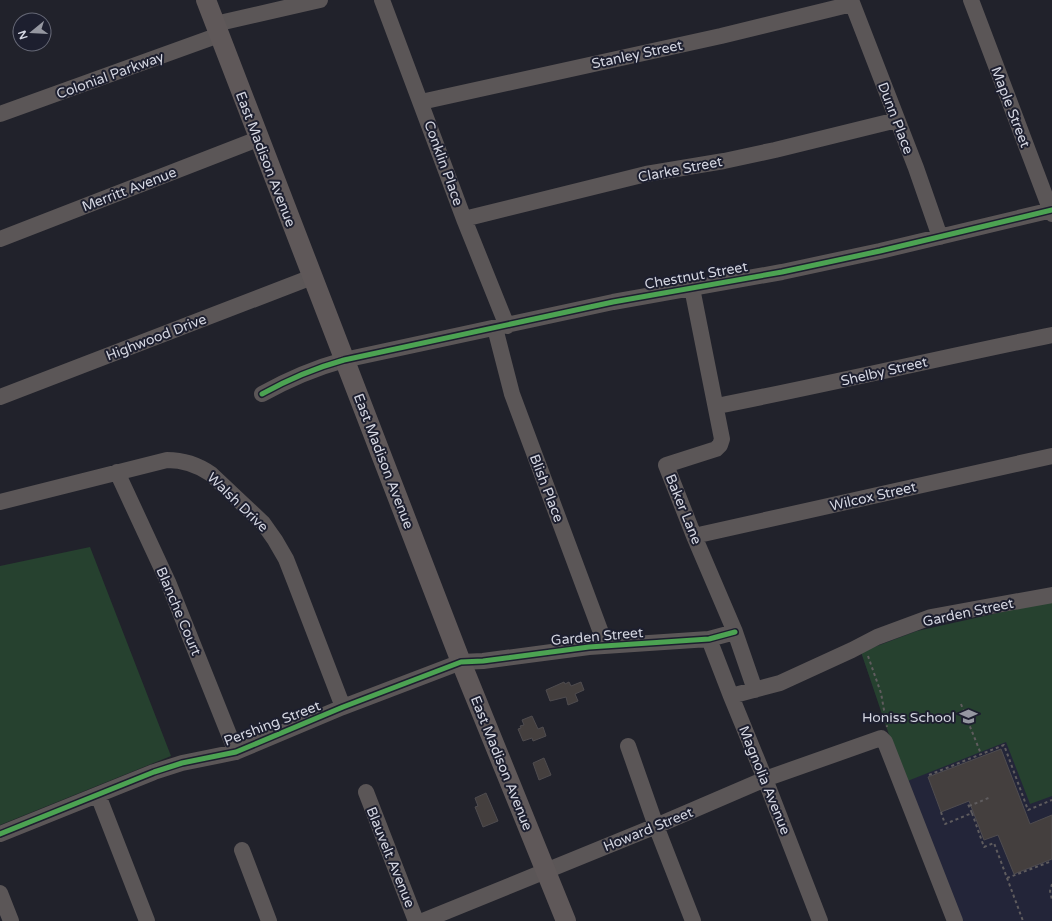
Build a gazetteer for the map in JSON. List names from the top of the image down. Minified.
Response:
{"streets":{"main road":["East Madison Avenue"],"street":["Stanley Street","Colonial Parkway","Maple Street","Dunn Place","Conklin Place","Clarke Street","Merritt Avenue","Chestnut Street","Highwood Drive","Shelby Street","Blish Place","Wilcox Street","Walsh Drive","Baker Lane","Blanche Court","Garden Street","Pershing Street","Magnolia Avenue","Howard Street","Blauvelt Avenue"]},"crossings":[["Stanley Street","Dunn Place"],["Stanley Street","Conklin Place"],["Colonial Parkway","East Madison Avenue"],["Maple Street","Chestnut Street"],["Dunn Place","Clarke Street"],["Dunn Place","Chestnut Street"],["East Madison Avenue","Merritt Avenue"],["East Madison Avenue","Chestnut Street"],["East Madison Avenue","Highwood Drive"],["East Madison Avenue","Garden Street"],["East Madison Avenue","Pershing Street"],["East Madison Avenue","Howard Street"],["Conklin Place","Clarke Street"],["Conklin Place","Chestnut Street"],["Conklin Place","Blish Place"],["Chestnut Street","Blish Place"],["Chestnut Street","Baker Lane"],["Shelby Street","Baker Lane"],["Blish Place","Garden Street"],["Wilcox Street","Baker Lane"],["Walsh Drive","Blanche Court"],["Walsh Drive","Pershing Street"],["Baker Lane","Garden Street"],["Blanche Court","Pershing Street"],["Garden Street","Pershing Street"],["Garden Street","Magnolia Avenue"],["Magnolia Avenue","Howard Street"]],"places":{"school or university":["Honiss School"]},"north":"left"}
